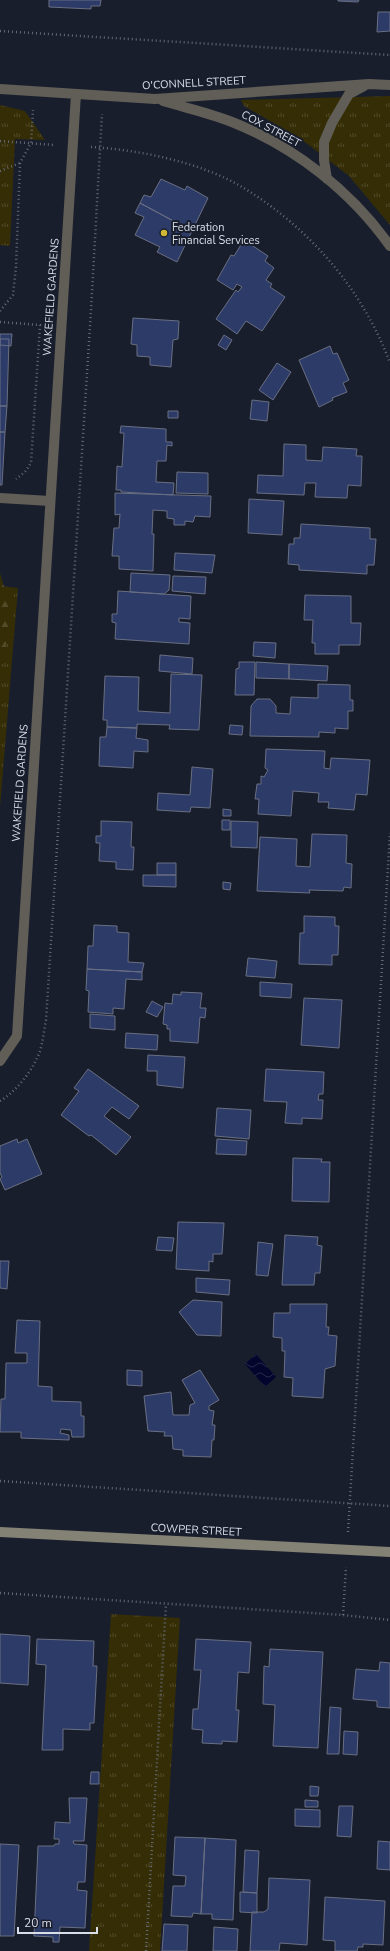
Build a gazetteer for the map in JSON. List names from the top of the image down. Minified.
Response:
{"streets":{"street":["O'CONNELL STREET","COX STREET","WAKEFIELD GARDENS","COWPER STREET"]},"crossings":[["O'CONNELL STREET","COX STREET"],["O'CONNELL STREET","WAKEFIELD GARDENS"]],"places":["Federation Financial Services"],"scale_bar":"20 m"}
